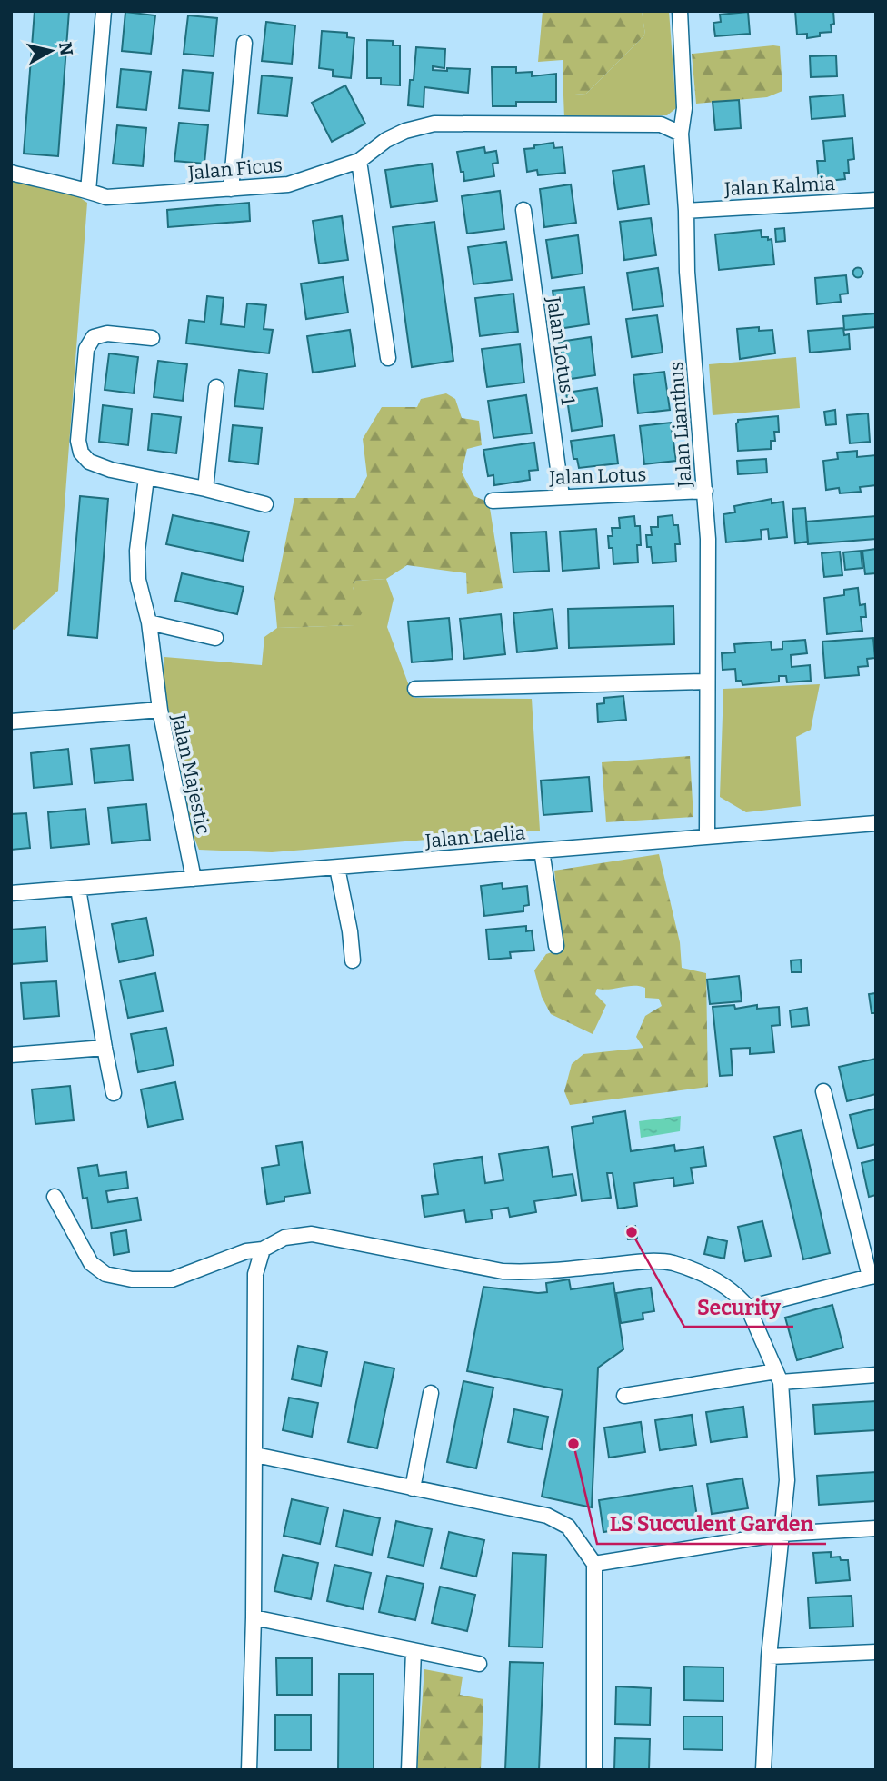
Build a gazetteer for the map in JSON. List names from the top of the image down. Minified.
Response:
{"streets":{"street":["Jalan Ficus","Jalan Kalmia","Jalan Lotus 1","Jalan Lianthus","Jalan Lotus","Jalan Majestic","Jalan Laelia"]},"crossings":[["Jalan Ficus","Jalan Lianthus"],["Jalan Kalmia","Jalan Lianthus"],["Jalan Lotus 1","Jalan Lotus"],["Jalan Lianthus","Jalan Lotus"],["Jalan Lianthus","Jalan Laelia"],["Jalan Majestic","Jalan Laelia"]],"places":["Security","LS Succulent Garden"],"north":"right"}
